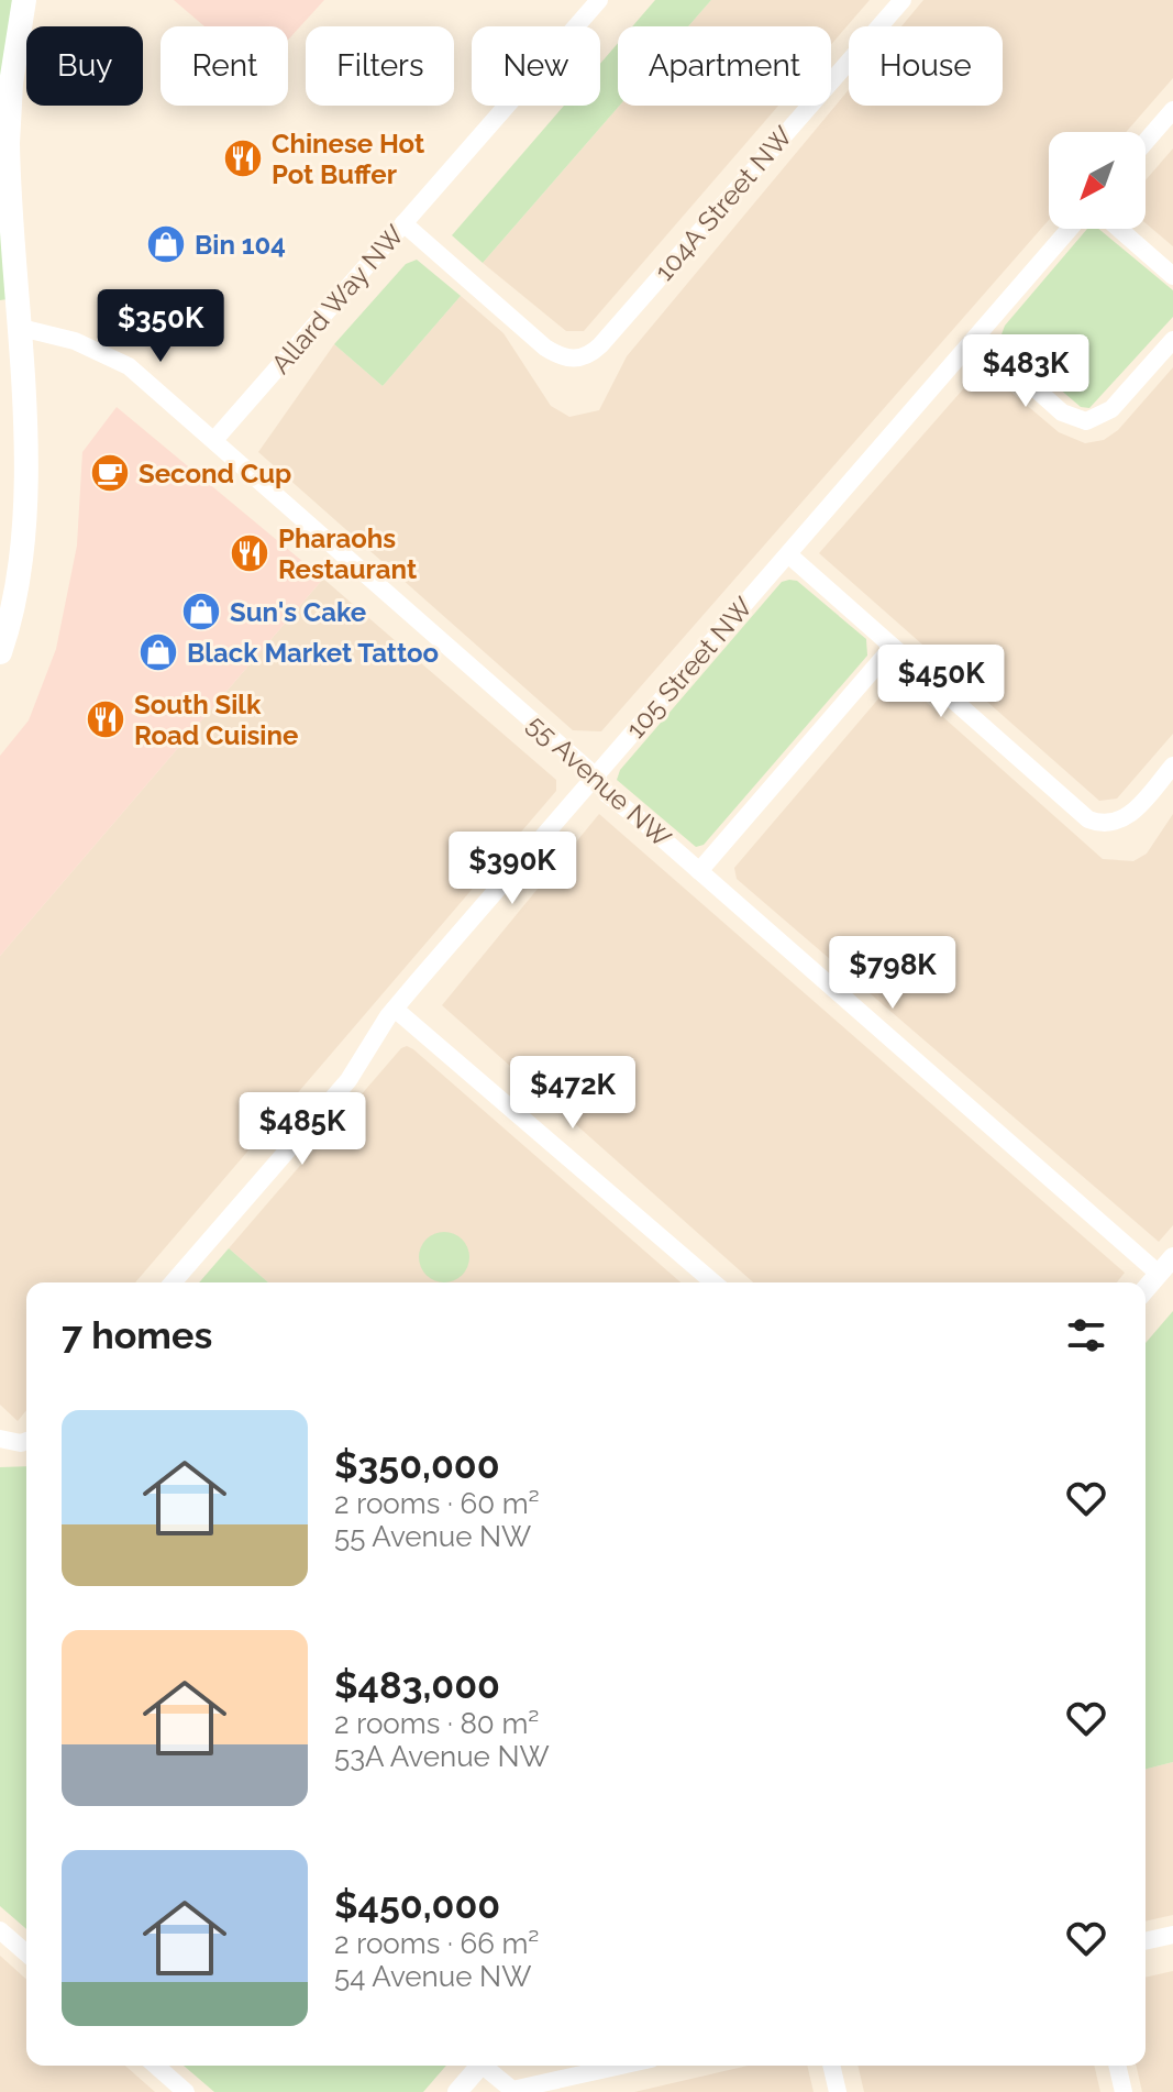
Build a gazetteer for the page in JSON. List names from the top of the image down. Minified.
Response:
{"streets":{"street":["104A Street NW","Allard Way NW","105 Street NW","55 Avenue NW"]},"crossings":[["104A Street NW","Allard Way NW"],["Allard Way NW","55 Avenue NW"],["105 Street NW","55 Avenue NW"]],"places":{"restaurant":["Chinese Hot Pot Buffer","Pharaohs Restaurant","South Silk Road Cuisine"],"shop":["Bin 104","Sun's Cake","Black Market Tattoo"],"cafe":["Second Cup"]},"north":"bottom left","page":{"chip":["Buy","Rent","Filters","New","Apartment","House"],"price":["$350K","$483K","$450K","$390K","$798K","$472K","$485K"],"heading":"7 homes","list":[{"name":"$350,000","note":"2 rooms · 60 m² · 55 Avenue NW"},{"name":"$483,000","note":"2 rooms · 80 m² · 53A Avenue NW"},{"name":"$450,000","note":"2 rooms · 66 m² · 54 Avenue NW"}]}}
